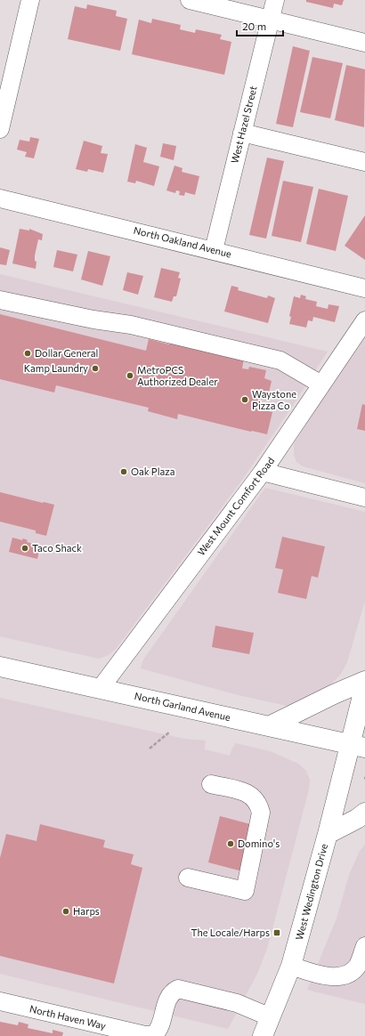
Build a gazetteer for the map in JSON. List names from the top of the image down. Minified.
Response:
{"streets":{"main road":["North Garland Avenue","West Wedington Drive"],"street":["West Hazel Street","North Oakland Avenue","West Mount Comfort Road","North Haven Way"]},"crossings":[["West Hazel Street","North Oakland Avenue"],["West Mount Comfort Road","North Garland Avenue"],["North Garland Avenue","West Wedington Drive"],["West Wedington Drive","North Haven Way"]],"places":{"other":["Dollar General","Kamp Laundry","MetroPCS Authorized Dealer","Waystone Pizza Co","Oak Plaza","Taco Shack","Domino's","Harps"],"transit":["The Locale/Harps"]},"scale_bar":"20 m"}
